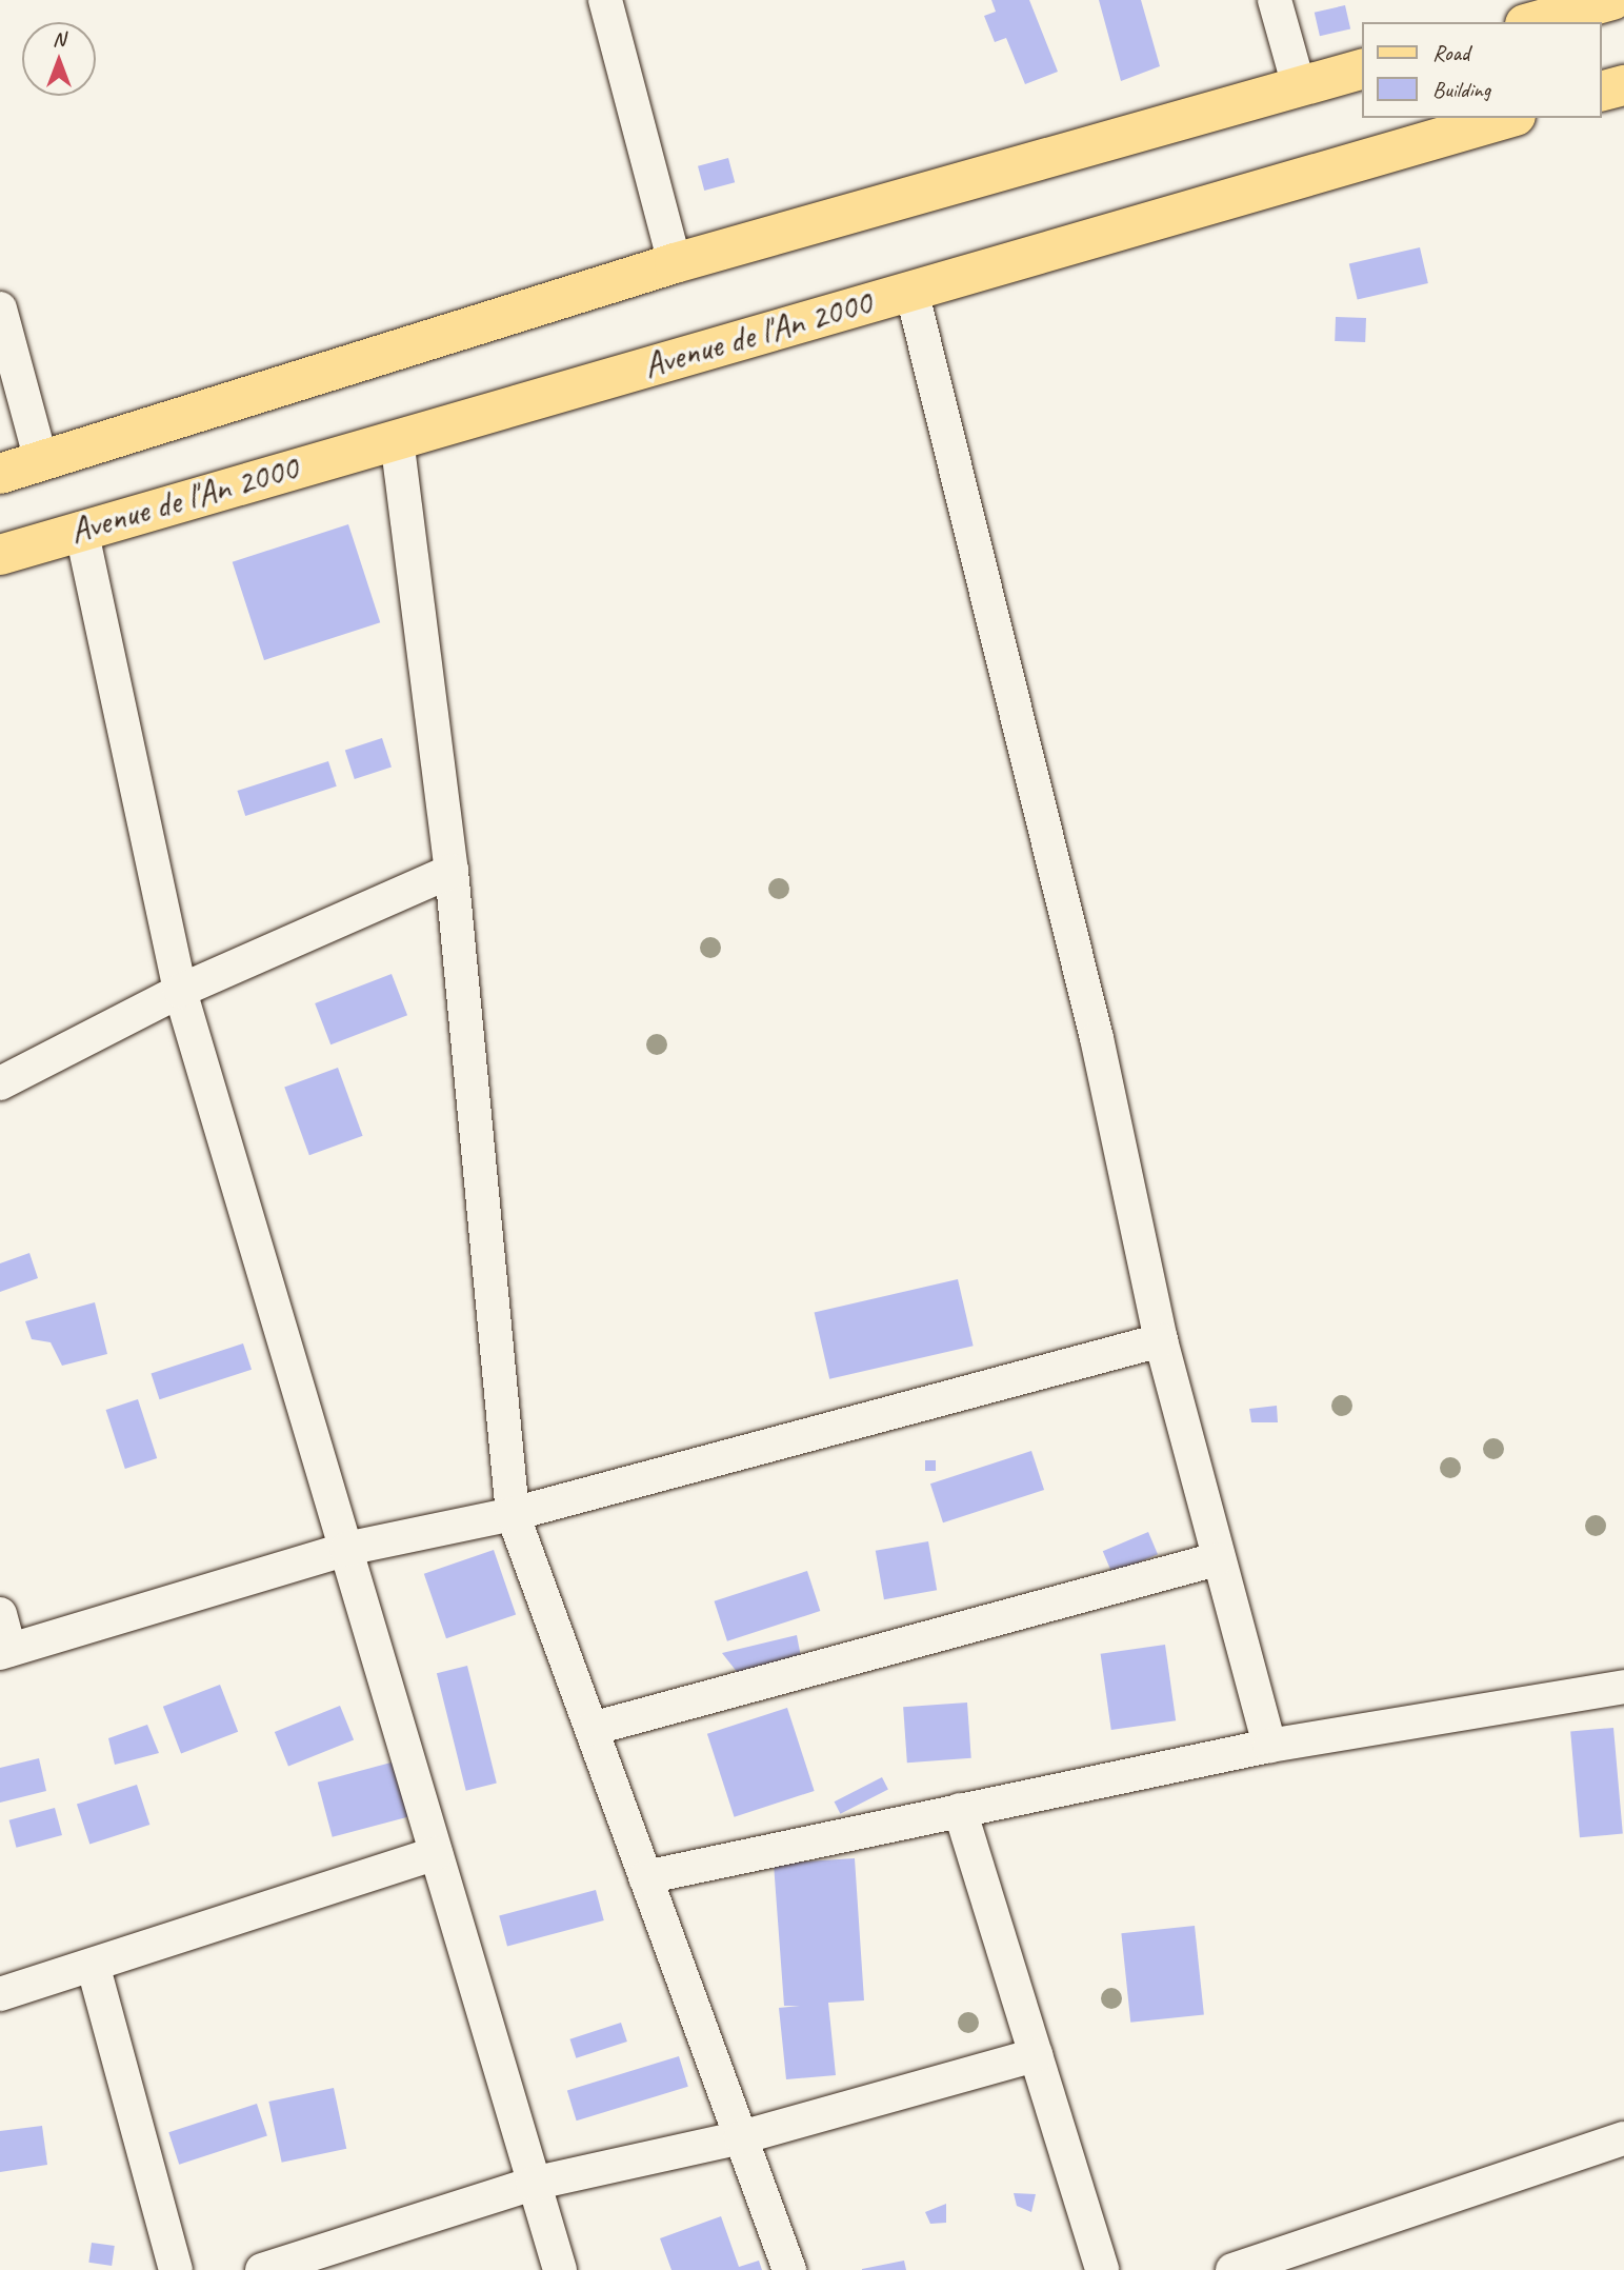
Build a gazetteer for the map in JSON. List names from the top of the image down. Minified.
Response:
{"streets":{"main road":["Avenue de l'An 2000"]},"legend":["Road","Building"],"north":"top"}
